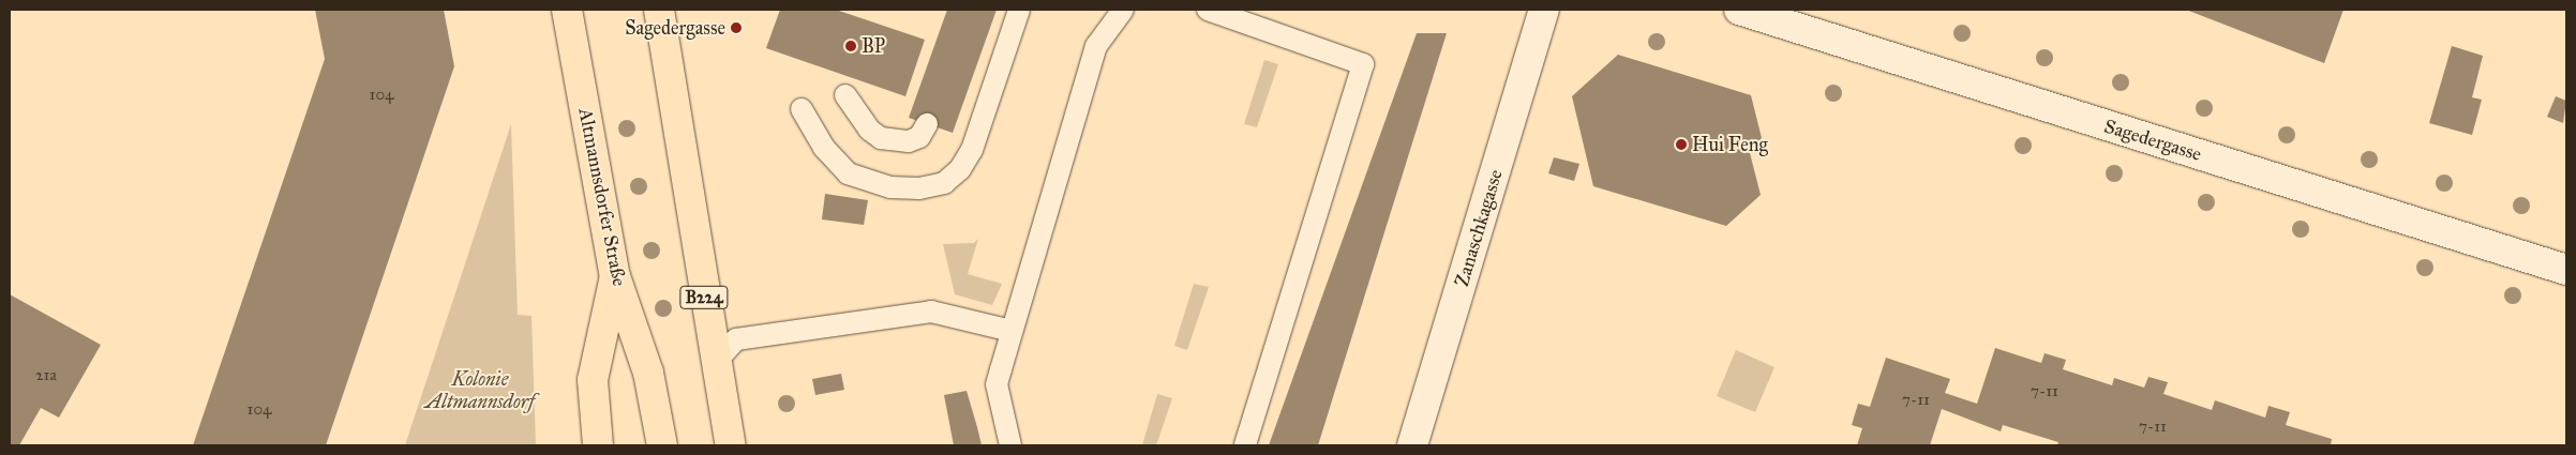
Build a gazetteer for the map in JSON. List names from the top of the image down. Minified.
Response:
{"streets":{"main road":["Altmannsdorfer Straße","B224"],"street":["Sagedergasse","Zanaschkagasse"]},"parks":["Kolonie Altmannsdorf"],"places":["Sagedergasse","BP","Hui Feng"],"house_numbers":["104","21a","7-11","7-11","104","7-11"]}
